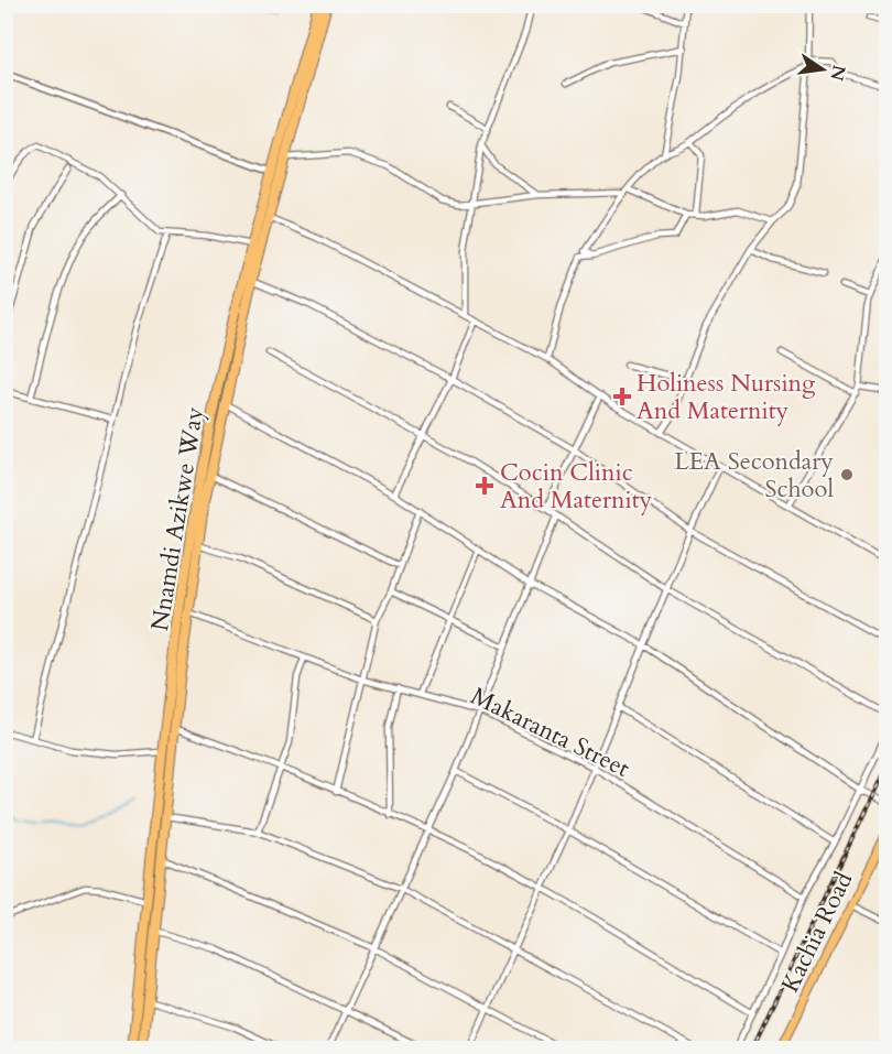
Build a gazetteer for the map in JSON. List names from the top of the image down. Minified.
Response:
{"streets":{"highway":["Nnamdi Azikwe Way"],"main road":["Kachia Road"],"street":["Makaranta Street"]},"crossings":[["Nnamdi Azikwe Way","Makaranta Street"]],"places":{"health":["Holiness Nursing And Maternity","Cocin Clinic And Maternity"],"other":["LEA Secondary School"]},"north":"right"}
